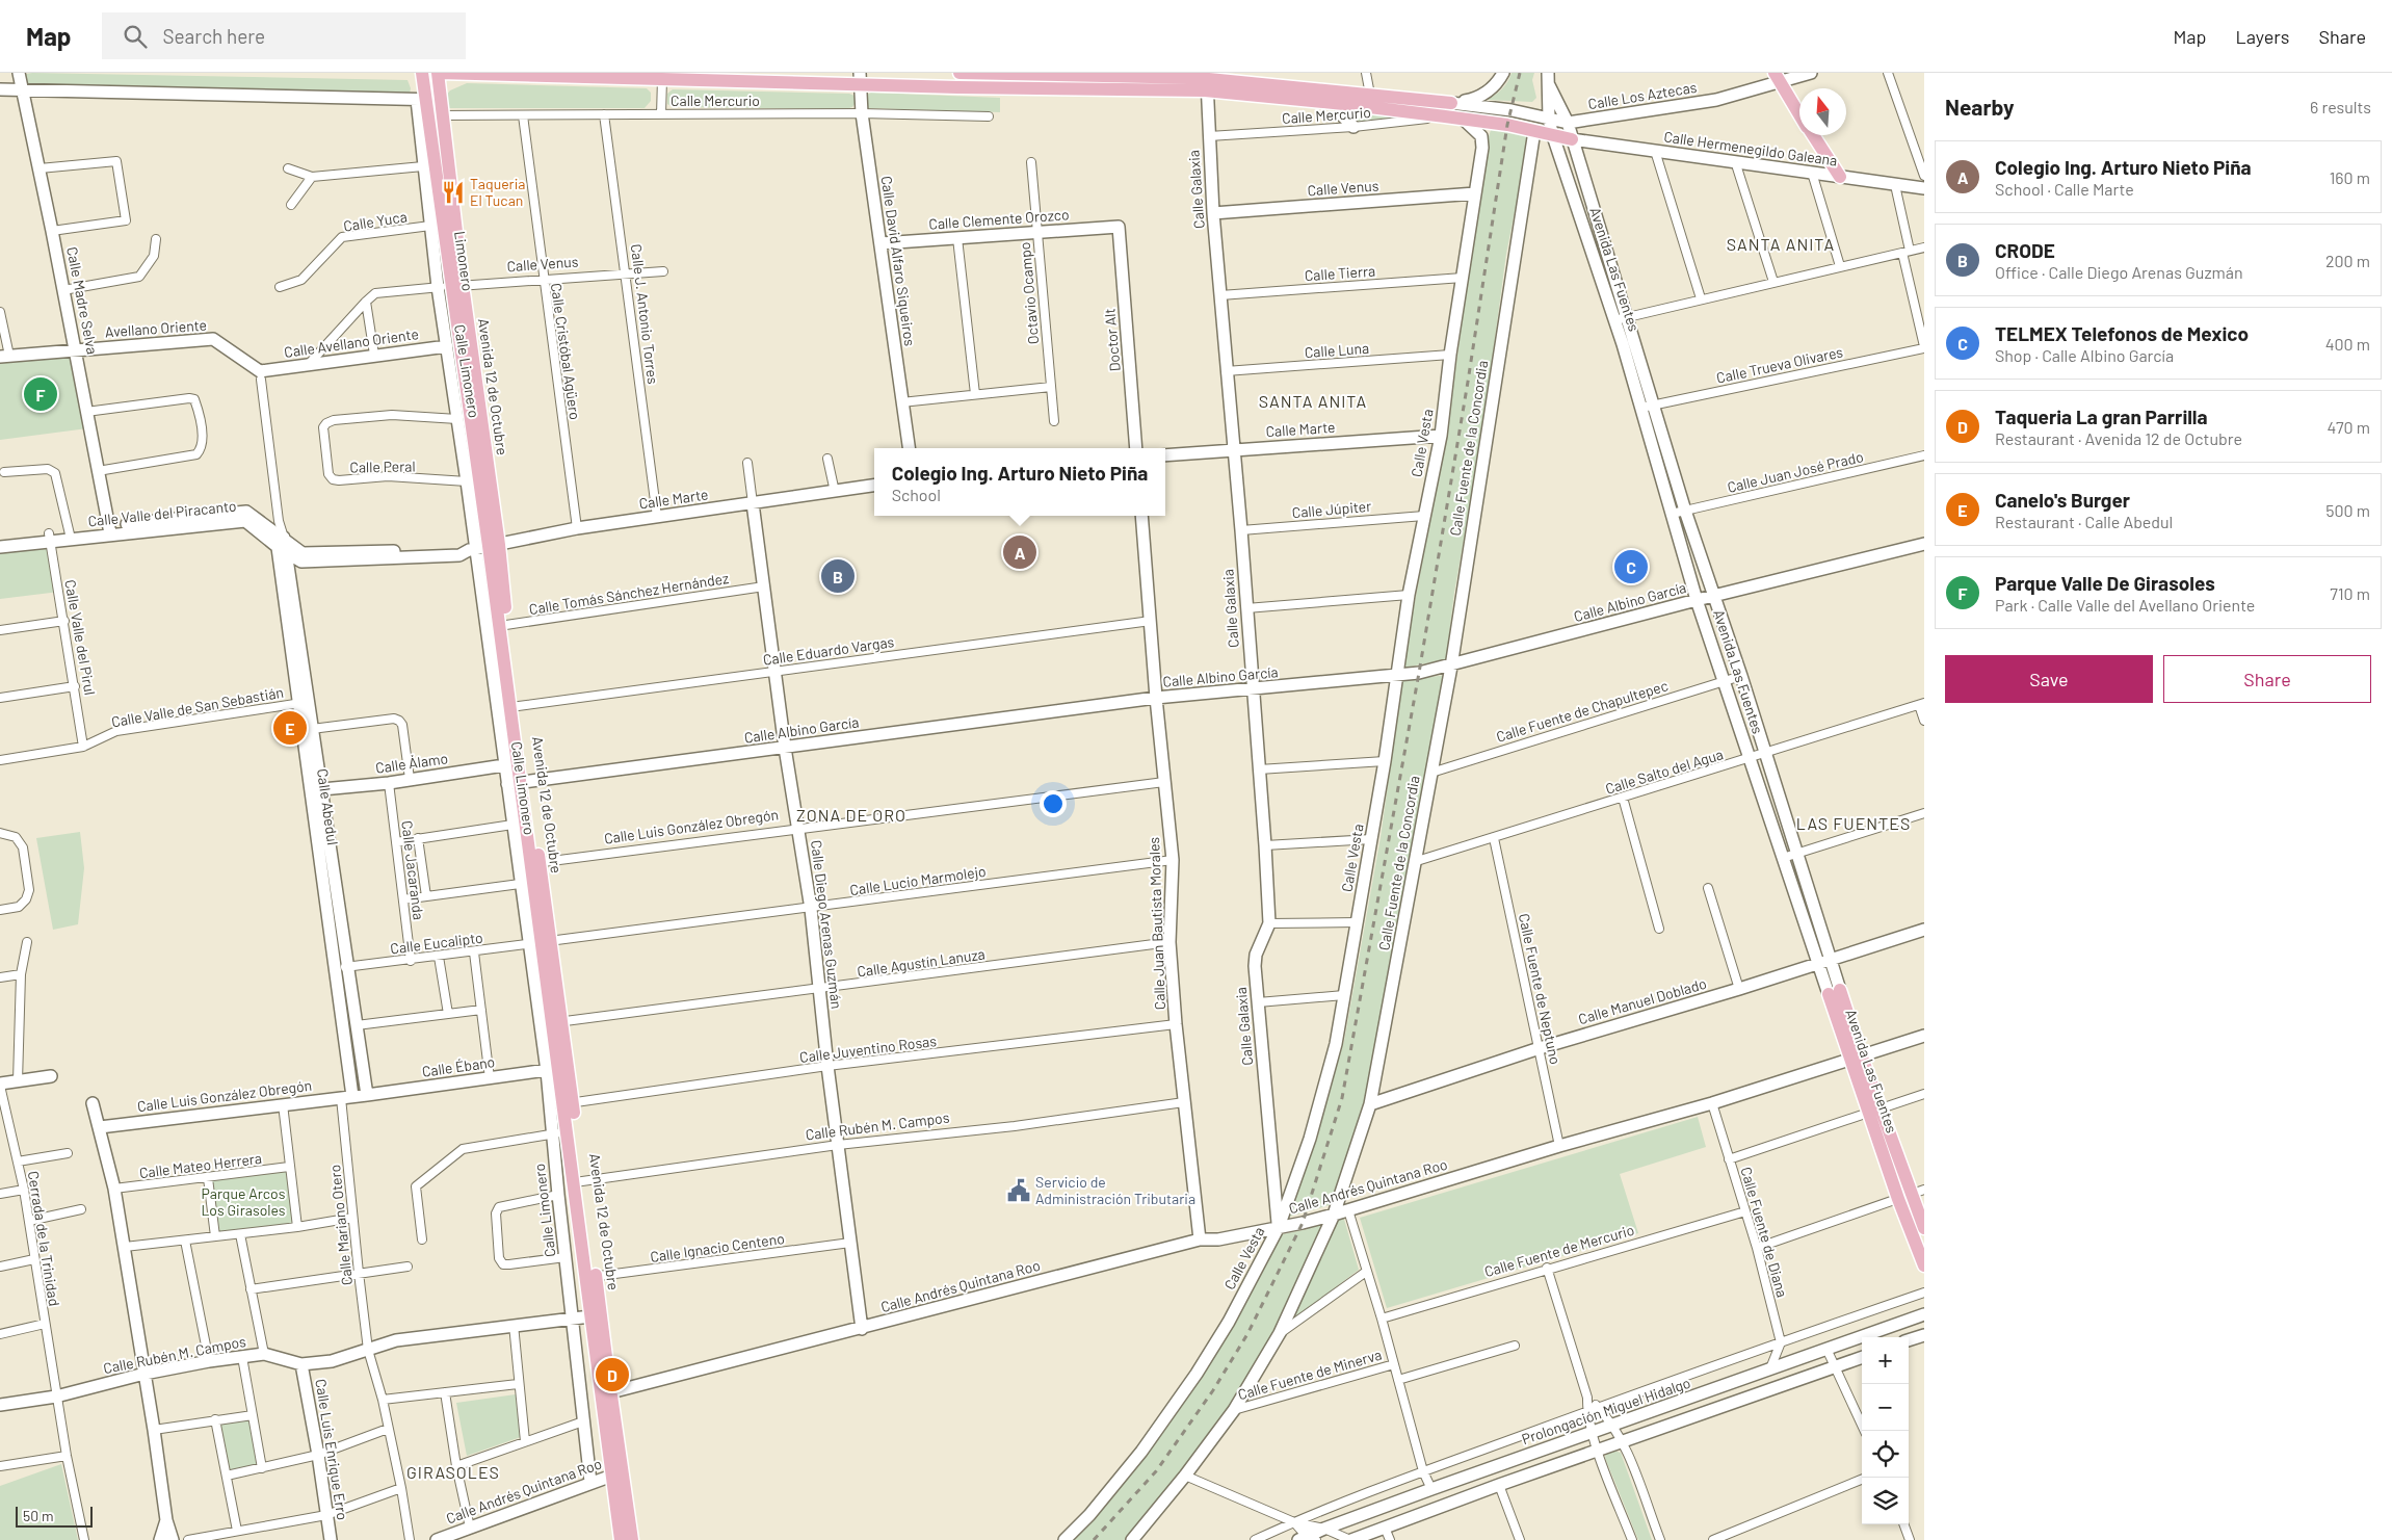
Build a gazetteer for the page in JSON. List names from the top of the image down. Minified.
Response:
{"streets":{"main road":["Limonero","Avenida Las Fuentes","Avenida 12 de Octubre"],"street":["Calle Los Aztecas","Calle Mercurio","Calle Hermenegildo Galeana","Calle Venus","Calle Galaxia","Calle Clemente Orozco","Calle Yuca","Calle David Alfaro Siqueiros","Calle Tierra","Octavio Ocampo","Calle Madre Selva","Calle J. Antonio Torres","Avellano Oriente","Doctor Alt","Calle Avellano Oriente","Calle Luna","Calle Cristóbal Agüero","Calle Trueva Olivares","Calle Limonero","Calle Marte","Calle Vesta","Calle Fuente de la Concordia","Calle Peral","Calle Juan José Prado","Calle Júpiter","Calle Valle del Piracanto","Calle Tomás Sánchez Hernández","Calle Albino García","Calle Valle del Pirul","Calle Eduardo Vargas","Calle Valle de San Sebastián","Calle Fuente de Chapultepec","Calle Álamo","Calle Salto del Agua","Calle Abedul","Calle Luis González Obregón","Calle Jacaranda","Calle Lucio Marmolejo","Calle Juan Bautista Morales","Calle Diego Arenas Guzmán","Calle Eucalipto","Calle Agustín Lanuza","Calle Fuente de Neptuno","Calle Manuel Doblado","Calle Juventino Rosas","Calle Ébano","Calle Rubén M. Campos","Calle Mateo Herrera","Calle Andrés Quintana Roo","Calle Mariano Otero","Calle Fuente de Diana","Cerrada de la Trinidad","Calle Ignacio Centeno","Calle Fuente de Mercurio","Calle Fuente de Minerva","Prolongación Miguel Hidalgo","Calle Luis Enrique Erro"]},"crossings":[["Calle Los Aztecas","Avenida Las Fuentes"],["Calle Mercurio","Calle Galaxia"],["Calle Mercurio","Calle David Alfaro Siqueiros"],["Calle Mercurio","Calle J. Antonio Torres"],["Calle Mercurio","Calle Cristóbal Agüero"],["Calle Mercurio","Avenida 12 de Octubre"],["Calle Hermenegildo Galeana","Avenida Las Fuentes"],["Calle Venus","Calle Galaxia"],["Calle Venus","Limonero"],["Calle Venus","Calle J. Antonio Torres"],["Calle Venus","Calle Cristóbal Agüero"],["Calle Venus","Calle Limonero"],["Calle Venus","Avenida 12 de Octubre"],["Calle Venus","Calle Vesta"],["Calle Galaxia","Calle Tierra"],["Calle Galaxia","Calle Luna"],["Calle Galaxia","Calle Marte"],["Calle Galaxia","Calle Vesta"],["Calle Galaxia","Calle Júpiter"],["Calle Galaxia","Calle Albino García"],["Calle Galaxia","Calle Andrés Quintana Roo"],["Calle Clemente Orozco","Calle David Alfaro Siqueiros"],["Calle Clemente Orozco","Octavio Ocampo"],["Calle Clemente Orozco","Doctor Alt"],["Calle Yuca","Calle Limonero"],["Limonero","Calle Limonero"],["Limonero","Avenida 12 de Octubre"],["Avenida Las Fuentes","Calle Trueva Olivares"],["Avenida Las Fuentes","Calle Juan José Prado"],["Avenida Las Fuentes","Calle Albino García"],["Avenida Las Fuentes","Calle Fuente de Chapultepec"],["Avenida Las Fuentes","Calle Salto del Agua"],["Avenida Las Fuentes","Calle Manuel Doblado"],["Avenida Las Fuentes","Calle Andrés Quintana Roo"],["Calle Tierra","Calle Vesta"],["Calle Madre Selva","Avellano Oriente"],["Calle Madre Selva","Calle Valle del Piracanto"],["Calle J. Antonio Torres","Calle Marte"],["Avellano Oriente","Calle Avellano Oriente"],["Avellano Oriente","Calle Abedul"],["Calle Avellano Oriente","Calle Limonero"],["Calle Avellano Oriente","Calle Abedul"],["Calle Luna","Calle Vesta"],["Calle Cristóbal Agüero","Calle Marte"],["Calle Limonero","Avenida 12 de Octubre"],["Calle Limonero","Calle Marte"],["Calle Limonero","Calle Peral"],["Calle Limonero","Calle Valle del Piracanto"],["Calle Limonero","Calle Albino García"],["Calle Limonero","Calle Álamo"],["Calle Limonero","Calle Lucio Marmolejo"],["Calle Limonero","Calle Eucalipto"],["Calle Limonero","Calle Ébano"],["Calle Limonero","Calle Rubén M. Campos"],["Calle Limonero","Calle Andrés Quintana Roo"],["Avenida 12 de Octubre","Calle Marte"],["Avenida 12 de Octubre","Calle Tomás Sánchez Hernández"],["Avenida 12 de Octubre","Calle Albino García"],["Avenida 12 de Octubre","Calle Eduardo Vargas"],["Avenida 12 de Octubre","Calle Luis González Obregón"],["Avenida 12 de Octubre","Calle Lucio Marmolejo"],["Avenida 12 de Octubre","Calle Eucalipto"],["Avenida 12 de Octubre","Calle Agustín Lanuza"],["Avenida 12 de Octubre","Calle Juventino Rosas"],["Avenida 12 de Octubre","Calle Ébano"],["Avenida 12 de Octubre","Calle Rubén M. Campos"],["Avenida 12 de Octubre","Calle Andrés Quintana Roo"],["Avenida 12 de Octubre","Calle Ignacio Centeno"],["Calle Marte","Calle Vesta"],["Calle Marte","Calle Valle del Piracanto"],["Calle Marte","Calle Diego Arenas Guzmán"],["Calle Vesta","Calle Júpiter"],["Calle Vesta","Calle Albino García"],["Calle Vesta","Calle Andrés Quintana Roo"],["Calle Fuente de la Concordia","Calle Albino García"],["Calle Fuente de la Concordia","Calle Fuente de Chapultepec"],["Calle Fuente de la Concordia","Calle Salto del Agua"],["Calle Fuente de la Concordia","Calle Manuel Doblado"],["Calle Fuente de la Concordia","Calle Andrés Quintana Roo"],["Calle Fuente de la Concordia","Calle Fuente de Minerva"],["Calle Valle del Piracanto","Calle Valle del Pirul"],["Calle Valle del Piracanto","Calle Abedul"],["Calle Tomás Sánchez Hernández","Calle Diego Arenas Guzmán"],["Calle Albino García","Calle Juan Bautista Morales"],["Calle Albino García","Calle Diego Arenas Guzmán"],["Calle Valle del Pirul","Calle Valle de San Sebastián"],["Calle Eduardo Vargas","Calle Juan Bautista Morales"],["Calle Eduardo Vargas","Calle Diego Arenas Guzmán"],["Calle Valle de San Sebastián","Calle Abedul"],["Calle Álamo","Calle Abedul"],["Calle Álamo","Calle Jacaranda"],["Calle Salto del Agua","Calle Fuente de Neptuno"],["Calle Abedul","Calle Luis González Obregón"],["Calle Abedul","Calle Eucalipto"],["Calle Abedul","Calle Ébano"],["Calle Abedul","Calle Mariano Otero"],["Calle Luis González Obregón","Calle Juan Bautista Morales"],["Calle Luis González Obregón","Calle Diego Arenas Guzmán"],["Calle Luis González Obregón","Calle Ébano"],["Calle Luis González Obregón","Calle Mariano Otero"],["Calle Jacaranda","Calle Eucalipto"],["Calle Lucio Marmolejo","Calle Juan Bautista Morales"],["Calle Lucio Marmolejo","Calle Diego Arenas Guzmán"],["Calle Lucio Marmolejo","Calle Eucalipto"],["Calle Juan Bautista Morales","Calle Agustín Lanuza"],["Calle Juan Bautista Morales","Calle Juventino Rosas"],["Calle Juan Bautista Morales","Calle Rubén M. Campos"],["Calle Juan Bautista Morales","Calle Andrés Quintana Roo"],["Calle Diego Arenas Guzmán","Calle Agustín Lanuza"],["Calle Diego Arenas Guzmán","Calle Juventino Rosas"],["Calle Diego Arenas Guzmán","Calle Rubén M. Campos"],["Calle Diego Arenas Guzmán","Calle Andrés Quintana Roo"],["Calle Diego Arenas Guzmán","Calle Ignacio Centeno"],["Calle Fuente de Neptuno","Calle Manuel Doblado"],["Calle Fuente de Neptuno","Calle Andrés Quintana Roo"],["Calle Ébano","Calle Mariano Otero"],["Calle Rubén M. Campos","Calle Mariano Otero"],["Calle Rubén M. Campos","Cerrada de la Trinidad"],["Calle Rubén M. Campos","Calle Luis Enrique Erro"],["Calle Andrés Quintana Roo","Calle Fuente de Diana"],["Calle Fuente de Diana","Calle Fuente de Mercurio"]],"districts":["SANTA ANITA","SANTA ANITA","ZONA DE ORO","LAS FUENTES","GIRASOLES"],"parks":["Parque Arcos Los Girasoles"],"places":{"restaurant":["Taqueria El Tucan"],"public building":["Servicio de Administración Tributaria"]},"scale_bar":"50 m","north":"top","page":{"header":"Map","search":"Search here","nav":["Map","Layers","Share"],"heading":["Nearby","6 results"],"list":[{"mark":"A","name":"Colegio Ing. Arturo Nieto Piña","note":"School · Calle Marte","value":"160 m"},{"mark":"B","name":"CRODE","note":"Office · Calle Diego Arenas Guzmán","value":"200 m"},{"mark":"C","name":"TELMEX Telefonos de Mexico","note":"Shop · Calle Albino García","value":"400 m"},{"mark":"D","name":"Taqueria La gran Parrilla","note":"Restaurant · Avenida 12 de Octubre","value":"470 m"},{"mark":"E","name":"Canelo's Burger","note":"Restaurant · Calle Abedul","value":"500 m"},{"mark":"F","name":"Parque Valle De Girasoles","note":"Park · Calle Valle del Avellano Oriente","value":"710 m"}],"pins":["F","A","C","B","E","D"],"popup":["Colegio Ing. Arturo Nieto Piña","School"],"buttons":["Save","Share"],"map_buttons":["+","−"],"scale":"50 m"}}
